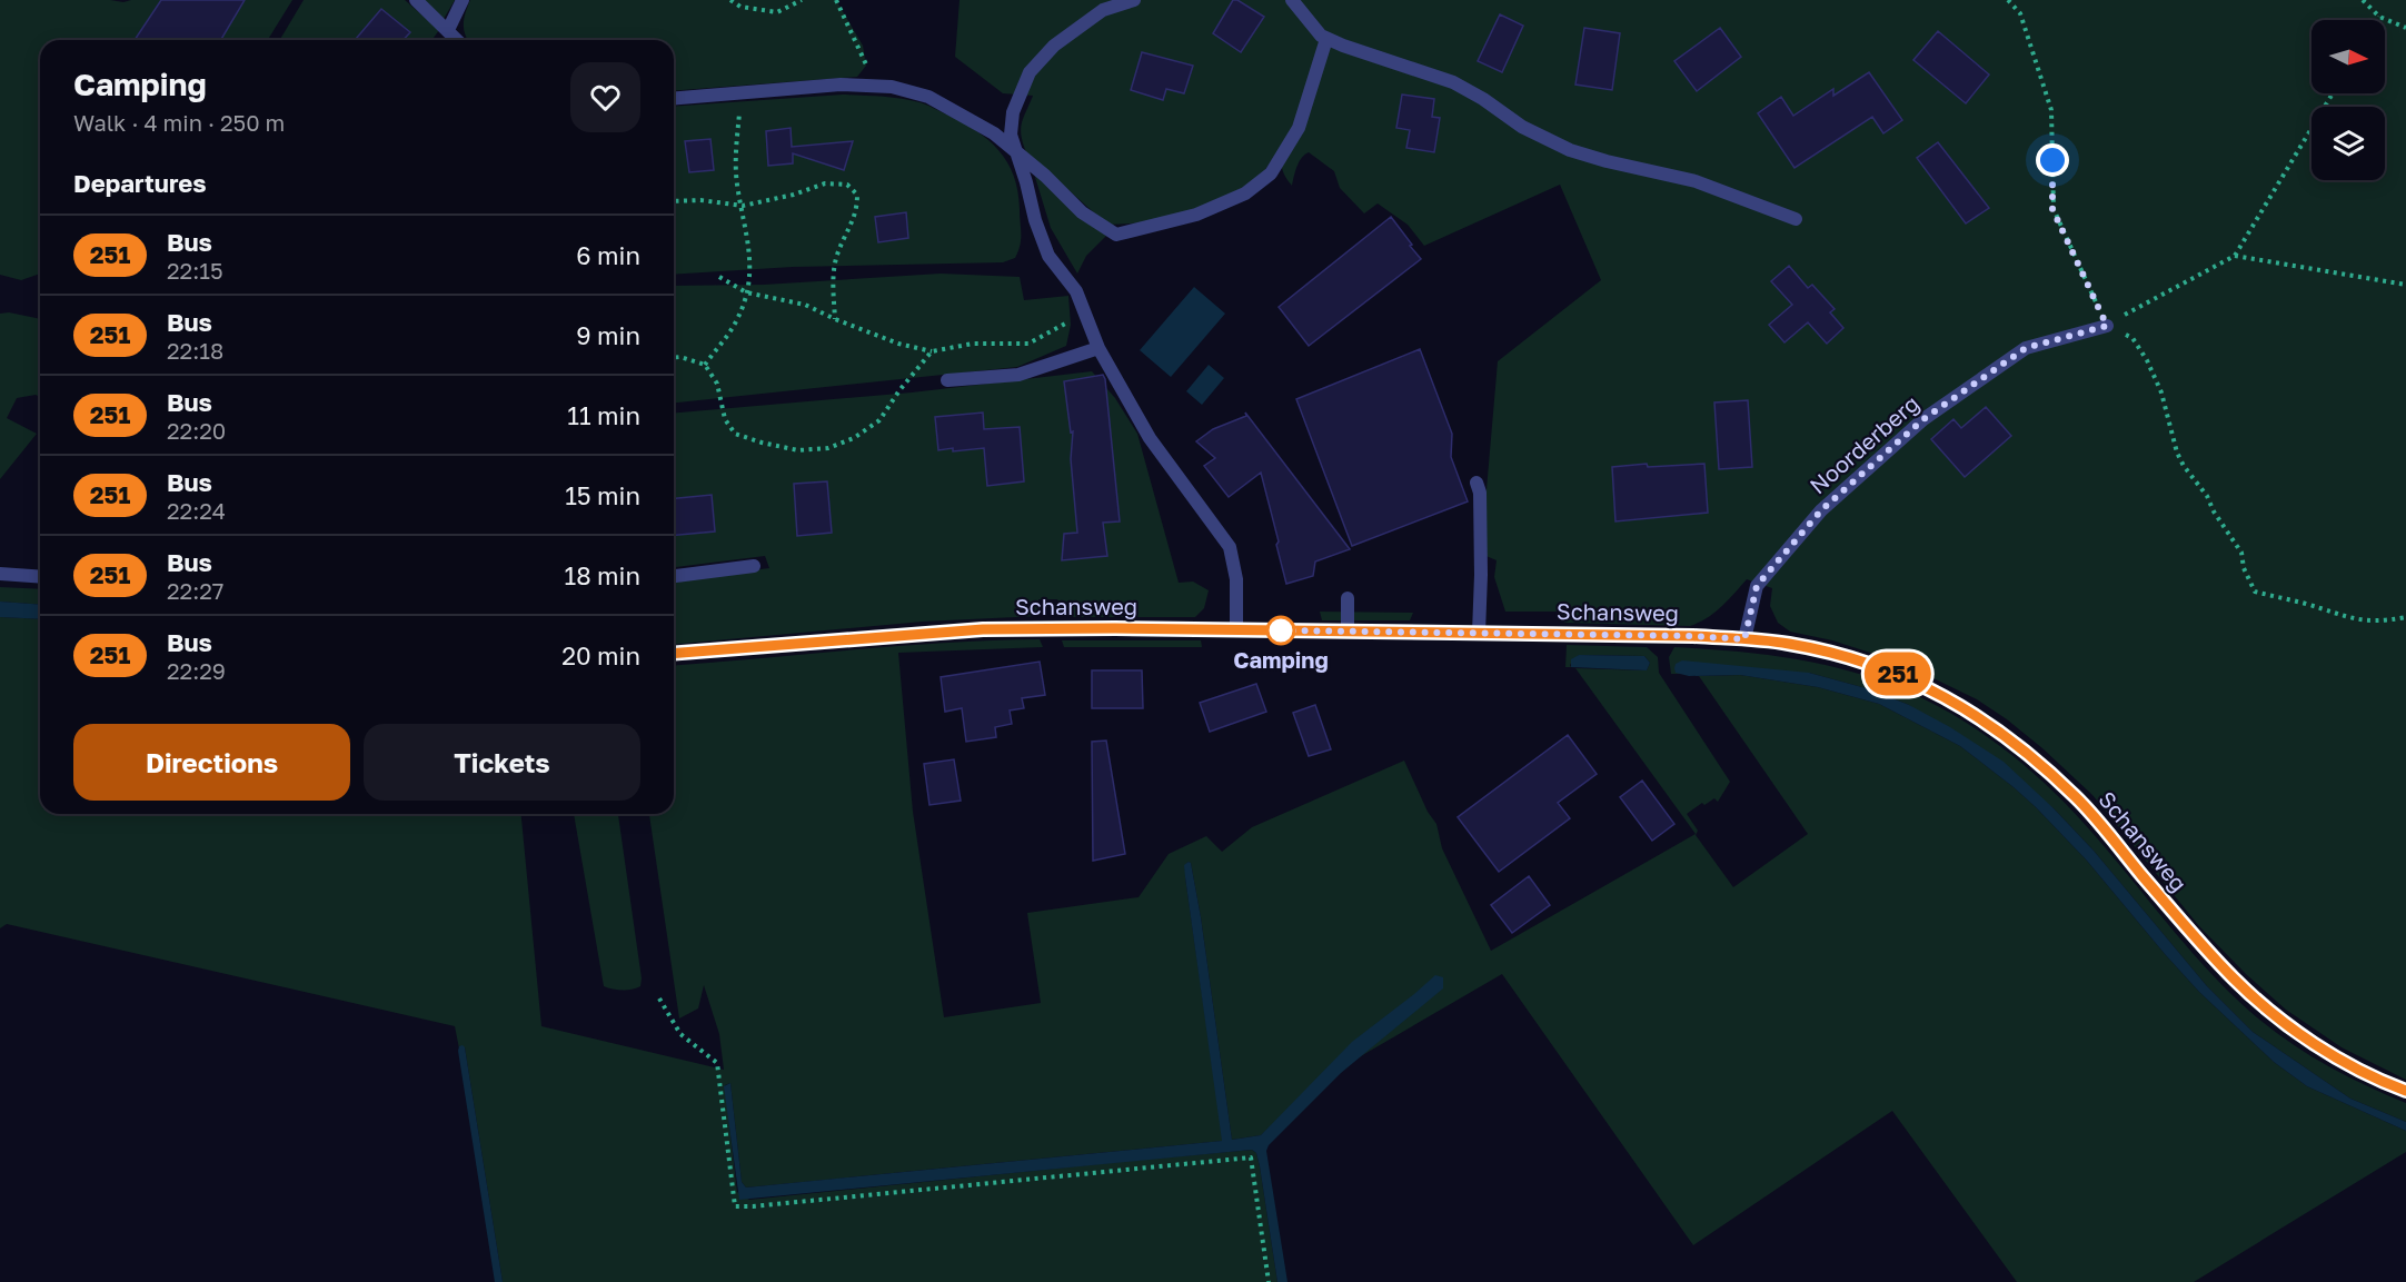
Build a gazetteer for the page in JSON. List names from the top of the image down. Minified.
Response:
{"streets":{"street":["Noorderberg","Schansweg"]},"crossings":[["Noorderberg","Schansweg"]],"places":["Camping"],"lines":["bus line 251"],"north":"right","page":{"on_map":"251","heading":[["Camping","Walk · 4 min · 250 m"],"Departures"],"list":[{"mark":"251","name":"Bus","note":"22:15","value":"6 min"},{"mark":"251","name":"Bus","note":"22:18","value":"9 min"},{"mark":"251","name":"Bus","note":"22:20","value":"11 min"},{"mark":"251","name":"Bus","note":"22:24","value":"15 min"},{"mark":"251","name":"Bus","note":"22:27","value":"18 min"},{"mark":"251","name":"Bus","note":"22:29","value":"20 min"}],"buttons":["Directions","Tickets"]}}
